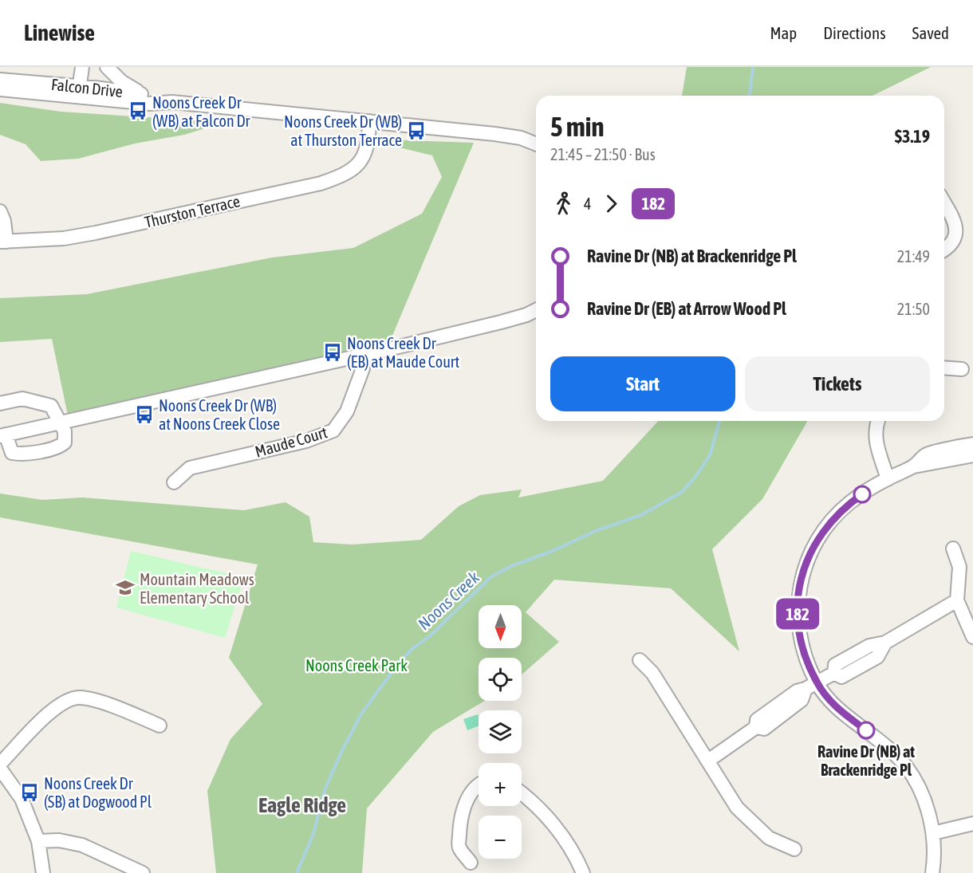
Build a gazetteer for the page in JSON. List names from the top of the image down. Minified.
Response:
{"streets":{"street":["Falcon Drive","Thurston Terrace","Maude Court"]},"districts":["Eagle Ridge"],"water":["Noons Creek"],"parks":["Noons Creek Park"],"places":{"bus stop":["Noons Creek Dr (WB) at Falcon Dr","Noons Creek Dr (WB) at Thurston Terrace","Noons Creek Dr (EB) at Maude Court","Noons Creek Dr (WB) at Noons Creek Close","Noons Creek Dr (SB) at Dogwood Pl"],"school or university":["Mountain Meadows Elementary School"],"other":["Ravine Dr (NB) at Brackenridge Pl"]},"lines":["bus line 182"],"north":"bottom","page":{"header":"Linewise","nav":["Map","Directions","Saved"],"on_map":"182","heading":["5 min","21:45 – 21:50 · Bus","$3.19"],"legs":["4","182"],"list":[{"name":"Ravine Dr (NB) at Brackenridge Pl","value":"21:49"},{"name":"Ravine Dr (EB) at Arrow Wood Pl","value":"21:50"}],"buttons":["Start","Tickets"],"map_buttons":["+","−"]}}
